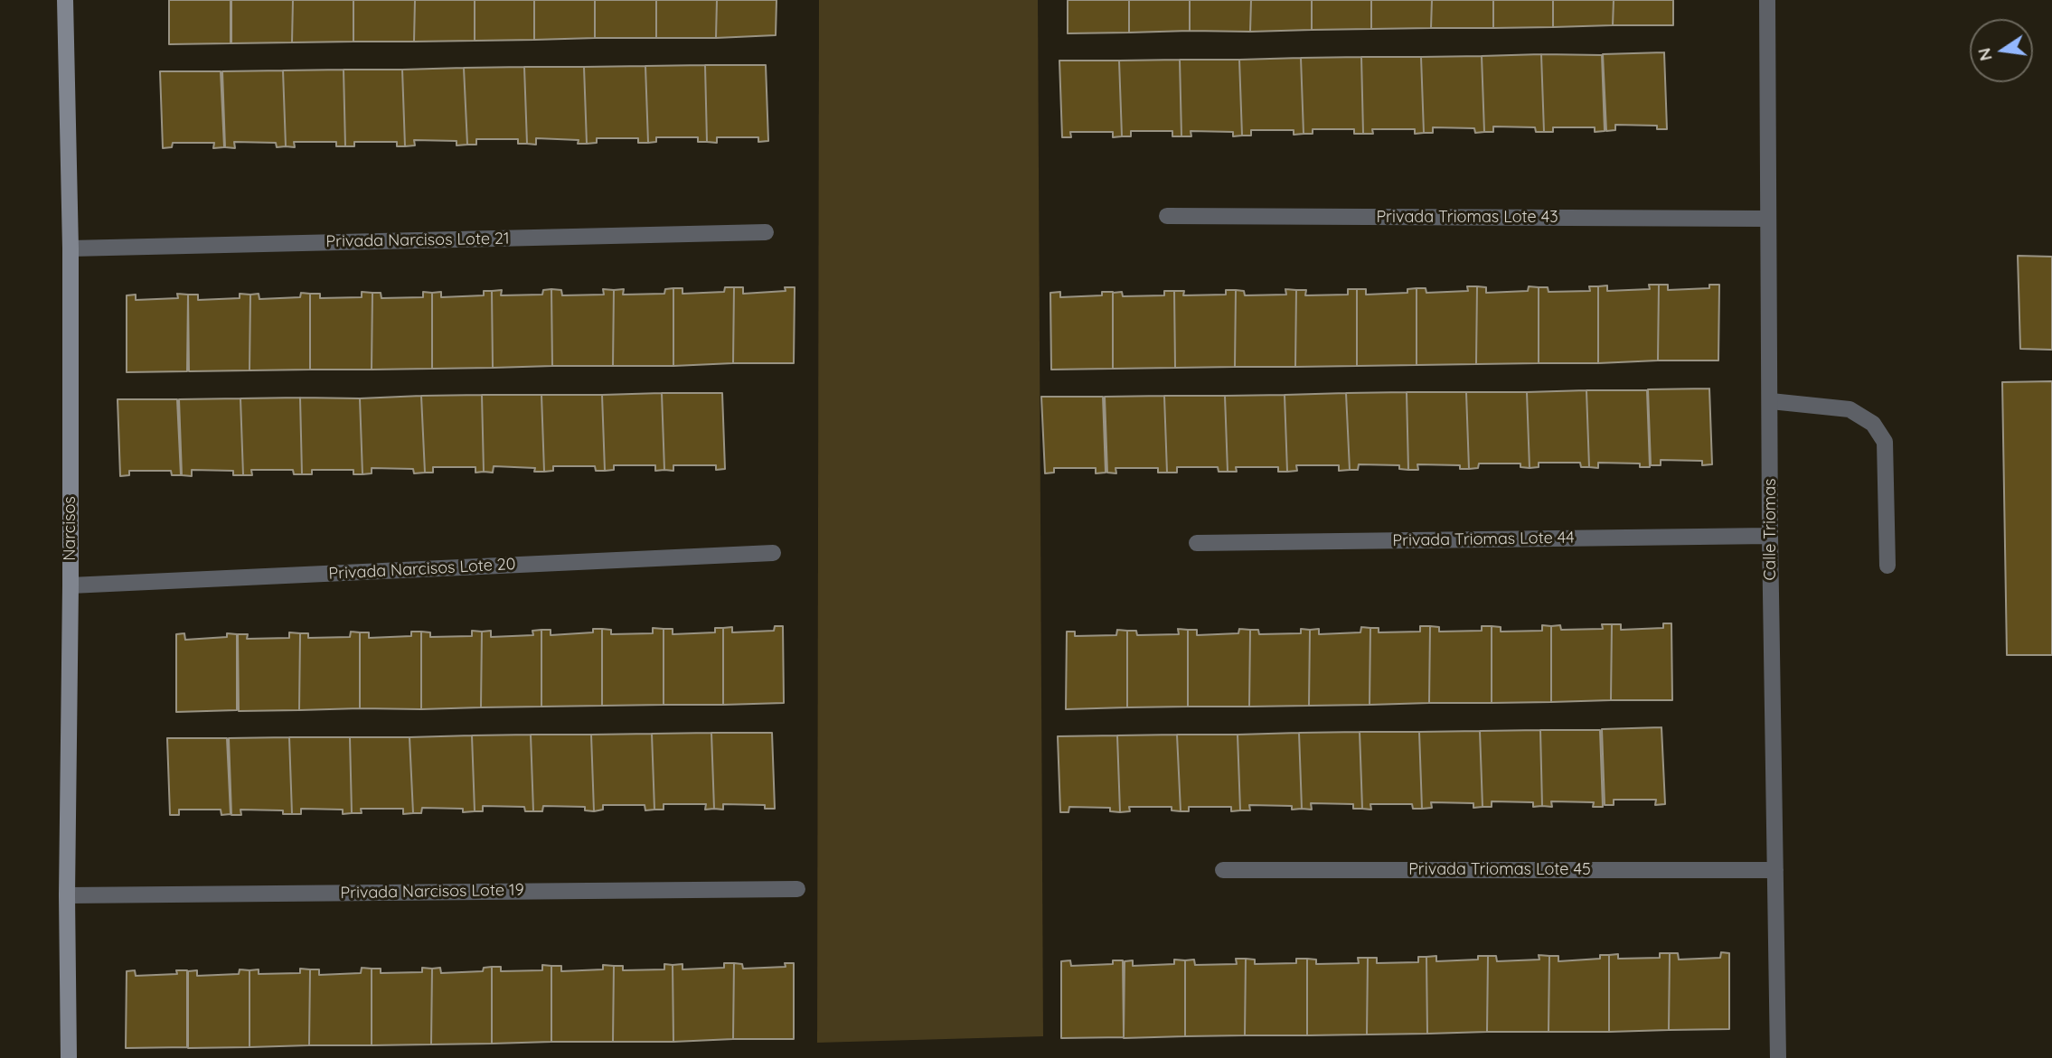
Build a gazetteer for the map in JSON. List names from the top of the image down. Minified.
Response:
{"streets":{"street":["Privada Triomas Lote 43","Privada Narcisos Lote 21","Narcisos","Calle Triomas","Privada Triomas Lote 44","Privada Narcisos Lote 20","Privada Triomas Lote 45","Privada Narcisos Lote 19"]},"crossings":[["Privada Triomas Lote 43","Calle Triomas"],["Privada Narcisos Lote 21","Narcisos"],["Narcisos","Privada Narcisos Lote 20"],["Narcisos","Privada Narcisos Lote 19"],["Calle Triomas","Privada Triomas Lote 44"],["Calle Triomas","Privada Triomas Lote 45"]],"north":"left"}
